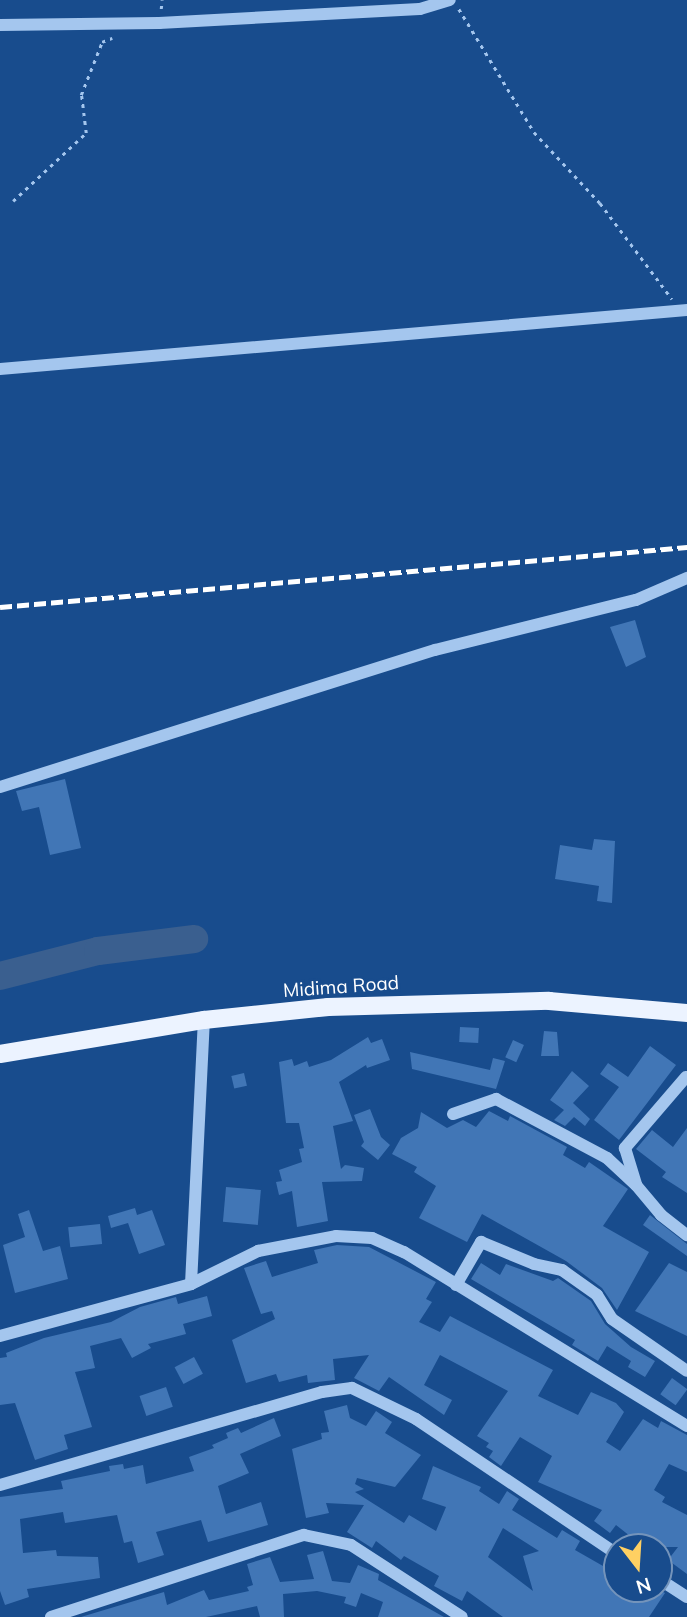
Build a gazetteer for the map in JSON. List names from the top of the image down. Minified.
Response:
{"streets":{"main road":["Midima Road"]},"north":"bottom"}
